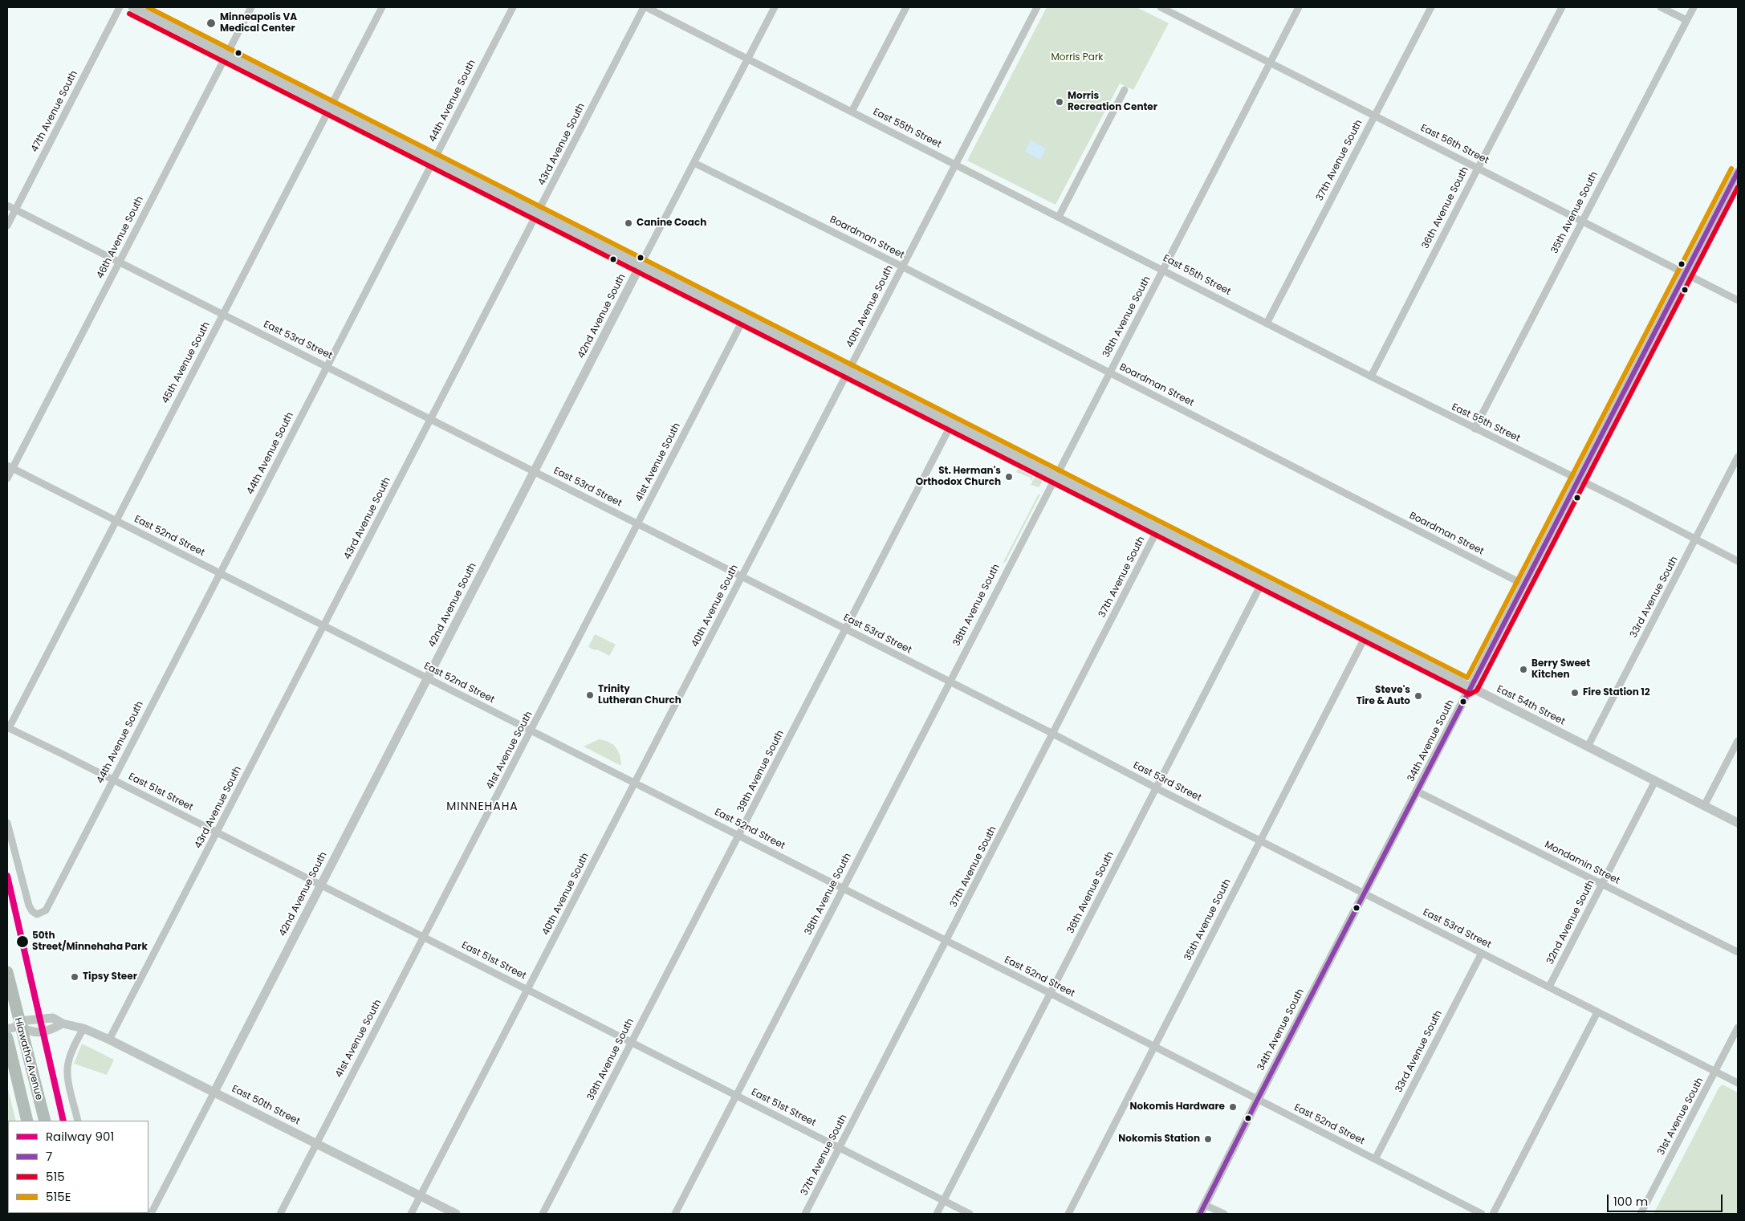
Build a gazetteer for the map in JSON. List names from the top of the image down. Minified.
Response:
{"streets":{"highway":["Hiawatha Avenue"],"street":["44th Avenue South","47th Avenue South","East 55th Street","43rd Avenue South","East 56th Street","37th Avenue South","36th Avenue South","35th Avenue South","46th Avenue South","Boardman Street","40th Avenue South","42nd Avenue South","38th Avenue South","East 53rd Street","45th Avenue South","41st Avenue South","East 52nd Street","33rd Avenue South","East 54th Street","34th Avenue South","39th Avenue South","East 51st Street","Mondamin Street","32nd Avenue South","East 50th Street","31st Avenue South"]},"crossings":[["44th Avenue South","East 53rd Street"],["44th Avenue South","East 52nd Street"],["44th Avenue South","East 54th Street"],["44th Avenue South","East 51st Street"],["47th Avenue South","East 53rd Street"],["East 55th Street","43rd Avenue South"],["East 55th Street","37th Avenue South"],["East 55th Street","36th Avenue South"],["East 55th Street","35th Avenue South"],["East 55th Street","40th Avenue South"],["East 55th Street","42nd Avenue South"],["East 55th Street","38th Avenue South"],["East 55th Street","33rd Avenue South"],["East 55th Street","34th Avenue South"],["43rd Avenue South","East 53rd Street"],["43rd Avenue South","East 52nd Street"],["43rd Avenue South","East 54th Street"],["43rd Avenue South","East 51st Street"],["43rd Avenue South","East 50th Street"],["East 56th Street","37th Avenue South"],["East 56th Street","36th Avenue South"],["East 56th Street","35th Avenue South"],["East 56th Street","38th Avenue South"],["East 56th Street","34th Avenue South"],["37th Avenue South","East 53rd Street"],["37th Avenue South","East 52nd Street"],["37th Avenue South","East 54th Street"],["37th Avenue South","East 51st Street"],["36th Avenue South","East 53rd Street"],["36th Avenue South","East 52nd Street"],["36th Avenue South","East 54th Street"],["36th Avenue South","East 51st Street"],["35th Avenue South","East 53rd Street"],["35th Avenue South","East 52nd Street"],["35th Avenue South","East 54th Street"],["46th Avenue South","East 53rd Street"],["46th Avenue South","East 52nd Street"],["46th Avenue South","East 54th Street"],["Boardman Street","40th Avenue South"],["Boardman Street","42nd Avenue South"],["Boardman Street","38th Avenue South"],["Boardman Street","34th Avenue South"],["40th Avenue South","East 53rd Street"],["40th Avenue South","East 52nd Street"],["40th Avenue South","East 54th Street"],["40th Avenue South","East 51st Street"],["40th Avenue South","East 50th Street"],["42nd Avenue South","East 53rd Street"],["42nd Avenue South","East 52nd Street"],["42nd Avenue South","East 54th Street"],["42nd Avenue South","East 51st Street"],["42nd Avenue South","East 50th Street"],["38th Avenue South","East 53rd Street"],["38th Avenue South","East 52nd Street"],["38th Avenue South","East 54th Street"],["38th Avenue South","East 51st Street"],["East 53rd Street","45th Avenue South"],["East 53rd Street","41st Avenue South"],["East 53rd Street","33rd Avenue South"],["East 53rd Street","34th Avenue South"],["East 53rd Street","39th Avenue South"],["East 53rd Street","32nd Avenue South"],["East 53rd Street","31st Avenue South"],["45th Avenue South","East 52nd Street"],["45th Avenue South","East 54th Street"],["45th Avenue South","East 51st Street"],["41st Avenue South","East 52nd Street"],["41st Avenue South","East 54th Street"],["41st Avenue South","East 51st Street"],["41st Avenue South","East 50th Street"],["East 52nd Street","33rd Avenue South"],["East 52nd Street","34th Avenue South"],["East 52nd Street","39th Avenue South"],["33rd Avenue South","East 54th Street"],["East 54th Street","34th Avenue South"],["East 54th Street","39th Avenue South"],["East 54th Street","32nd Avenue South"],["34th Avenue South","Mondamin Street"],["39th Avenue South","East 51st Street"],["Mondamin Street","32nd Avenue South"],["Hiawatha Avenue","East 50th Street"]],"districts":["MINNEHAHA"],"parks":["Morris Park"],"places":["Minneapolis VA Medical Center","Morris Recreation Center","Canine Coach","St. Herman's Orthodox Church","Berry Sweet Kitchen","Fire Station 12","Trinity Lutheran Church","Steve's Tire & Auto","50th Street/Minnehaha Park","Tipsy Steer","Nokomis Hardware","Nokomis Station"],"lines":["transit line 515E","transit line 515","transit line 7","rail line 901"],"legend":["Railway 901","7","515","515E"],"scale_bar":"100 m"}
